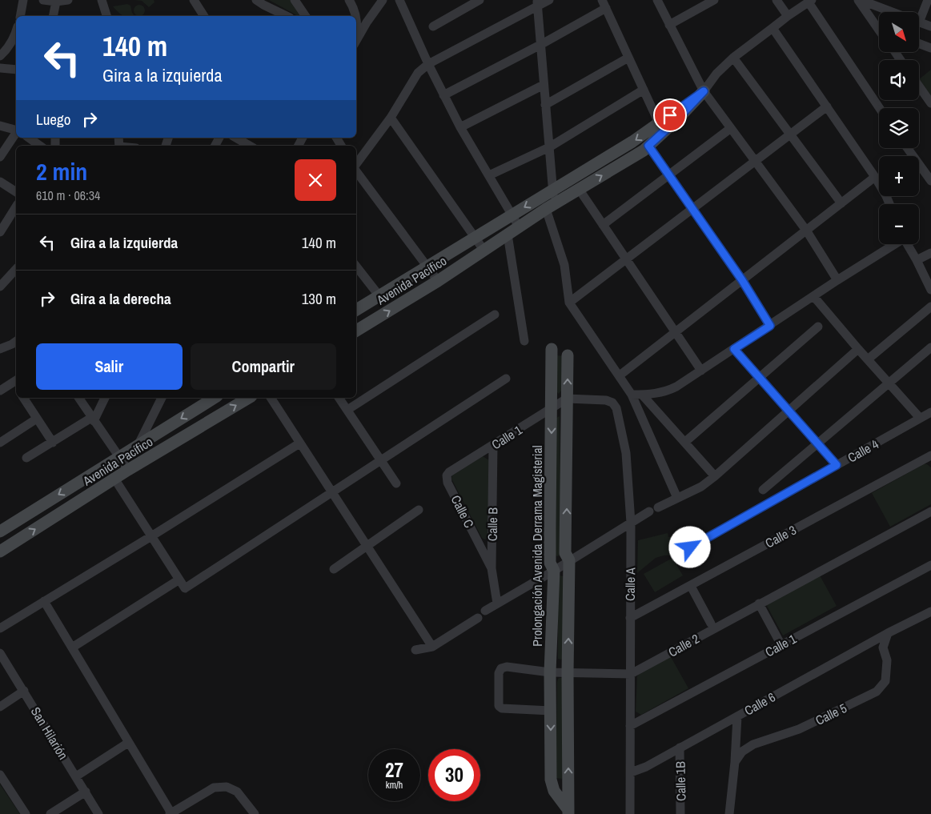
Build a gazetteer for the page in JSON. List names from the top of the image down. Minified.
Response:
{"streets":{"street":["Avenida Pacífico","Calle 1","Calle 4","Calle C","Calle B","Calle 3","Prolongación Avenida Derrama Magisterial","Calle A","Calle 2","Calle 6","Calle 5","San Hilarión","Calle 1B"]},"crossings":[["Calle 1","Calle C"],["Calle 1","Calle B"],["Calle 1","Prolongación Avenida Derrama Magisterial"],["Calle 1","Calle A"],["Calle C","Calle B"],["Calle 3","Calle A"],["Prolongación Avenida Derrama Magisterial","Calle A"],["Prolongación Avenida Derrama Magisterial","Calle 2"],["Calle A","Calle 2"],["Calle A","Calle 6"],["Calle 6","Calle 5"],["Calle 6","Calle 1B"]],"north":"bottom right","page":{"map_buttons":["+","−"],"turn":["140 m","Gira a la izquierda"],"then":"Luego","heading":["2 min","610 m · 06:34"],"list":[{"name":"Gira a la izquierda","value":"140 m"},{"name":"Gira a la derecha","value":"130 m"}],"buttons":["Salir","Compartir"],"speed":"27 km/h","limit":"30"}}
